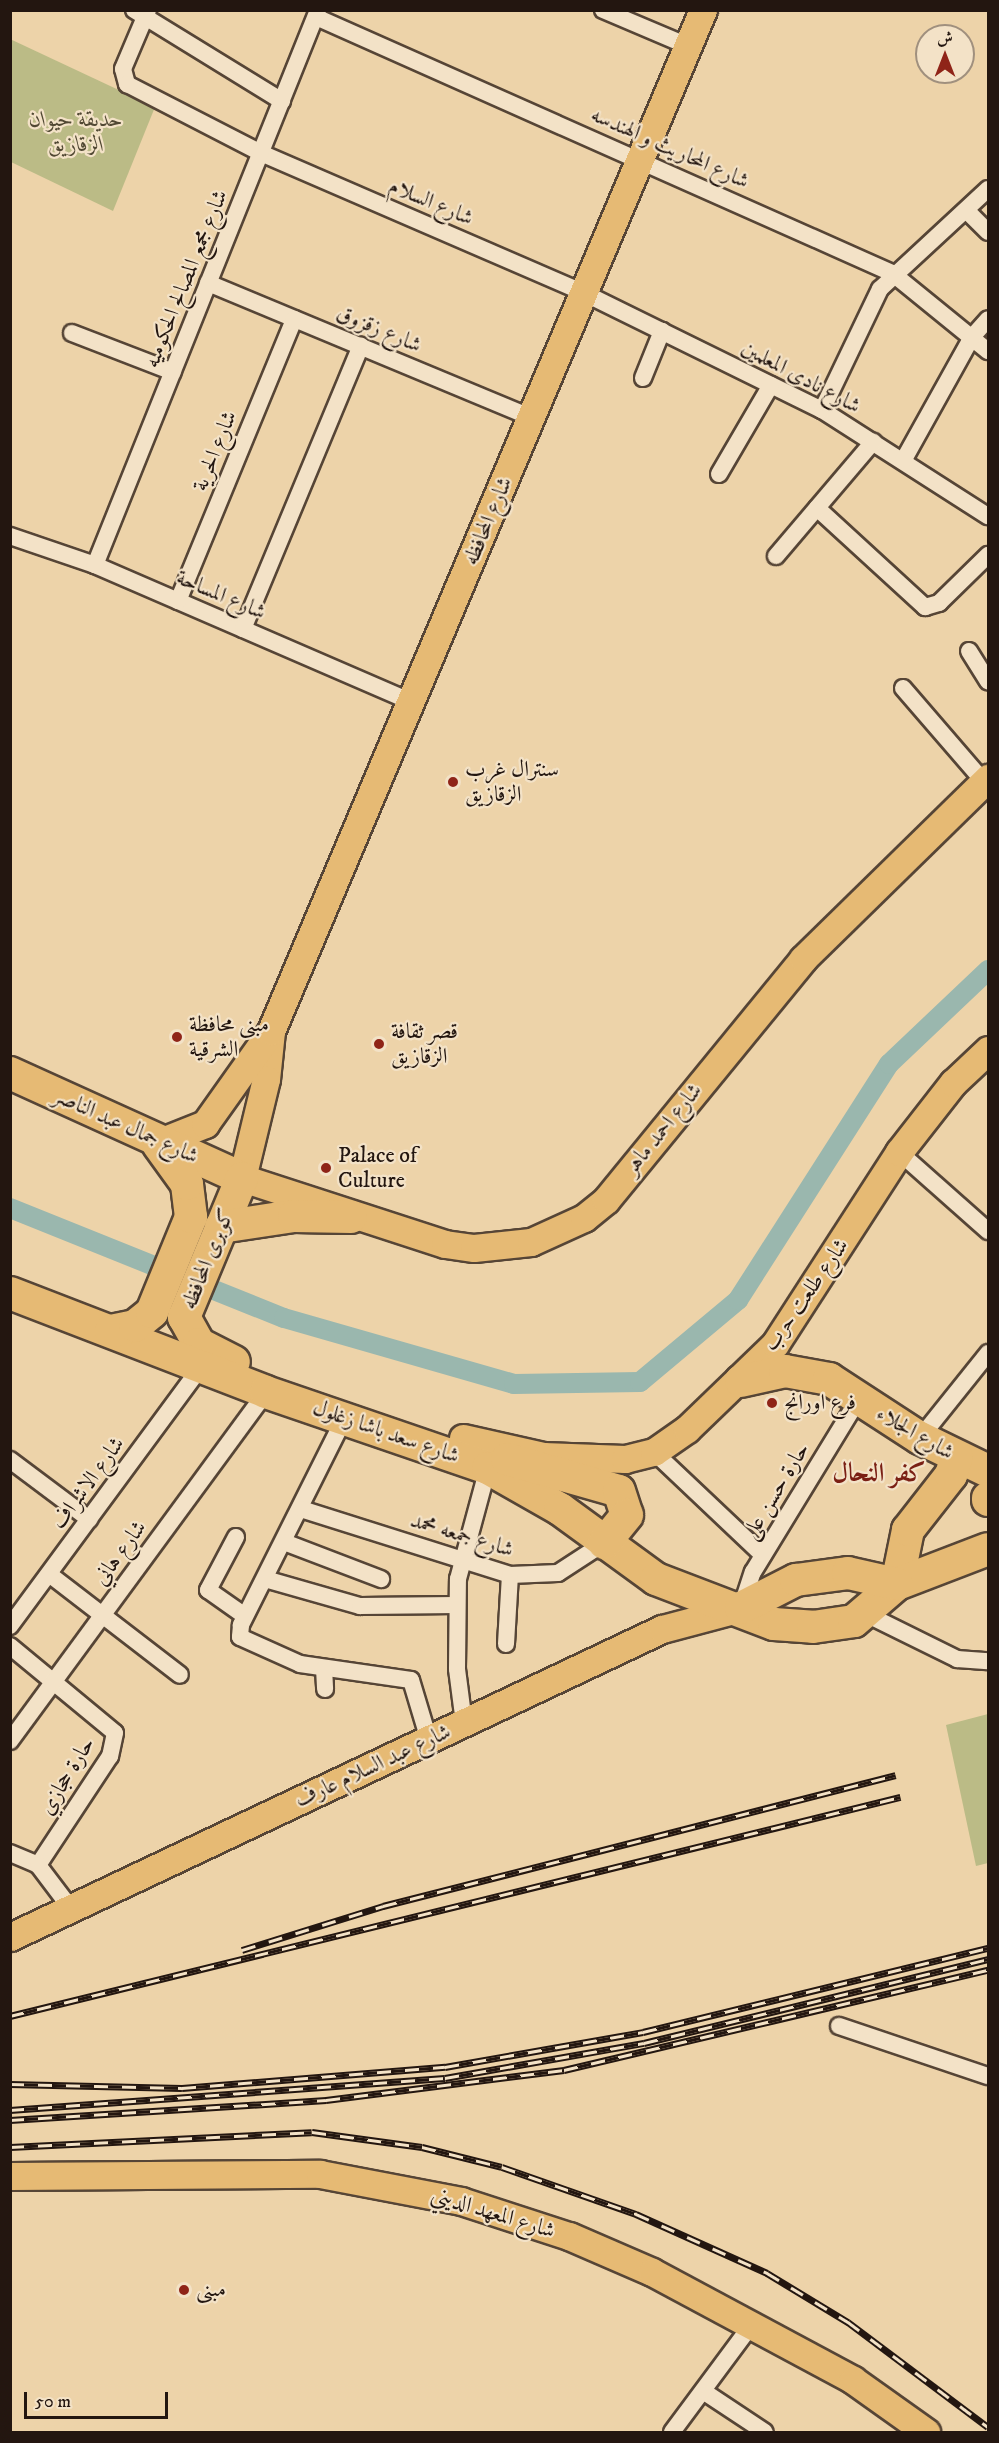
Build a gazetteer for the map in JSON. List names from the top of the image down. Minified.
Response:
{"streets":{"highway":["شارع جمال عبد الناصر","كوبرى المحافظه","شارع سعد باشا زغلول","شارع الجلاء"],"main road":["شارع المحافظه","شارع احمد ماهر","شارع طلعت حرب","شارع عبد السلام عارف","شارع المعهد الديني"],"street":["شارع المحاريث و الهندسه","شارع السلام","شارع مجمع المصالح الحكوميه","شارع زقزوق","شارع نادى المعلمين","شارع الحرية","شارع المساحة","شارع الاشراف","حارة حسن على","شارع جمعه محمد","شارع هاني","حارة حجازي"]},"crossings":[["شارع المحاريث و الهندسه","شارع مجمع المصالح الحكوميه"],["شارع المحاريث و الهندسه","شارع المحافظه"],["شارع السلام","شارع مجمع المصالح الحكوميه"],["شارع السلام","شارع نادى المعلمين"],["شارع السلام","شارع المحافظه"],["شارع مجمع المصالح الحكوميه","شارع زقزوق"],["شارع مجمع المصالح الحكوميه","شارع المساحة"],["شارع زقزوق","شارع الحرية"],["شارع زقزوق","شارع المحافظه"],["شارع نادى المعلمين","شارع المحافظه"],["شارع الحرية","شارع المساحة"],["شارع المحافظه","شارع المساحة"],["شارع المحافظه","شارع جمال عبد الناصر"],["شارع المحافظه","شارع احمد ماهر"],["شارع المحافظه","كوبرى المحافظه"],["شارع جمال عبد الناصر","شارع احمد ماهر"],["شارع جمال عبد الناصر","كوبرى المحافظه"],["شارع احمد ماهر","كوبرى المحافظه"],["كوبرى المحافظه","شارع سعد باشا زغلول"],["كوبرى المحافظه","شارع الاشراف"],["شارع طلعت حرب","شارع الجلاء"],["شارع سعد باشا زغلول","شارع الاشراف"],["شارع سعد باشا زغلول","حارة حسن على"],["شارع سعد باشا زغلول","شارع جمعه محمد"],["شارع سعد باشا زغلول","شارع هاني"],["شارع سعد باشا زغلول","شارع عبد السلام عارف"],["شارع الجلاء","حارة حسن على"],["حارة حسن على","شارع عبد السلام عارف"],["شارع هاني","حارة حجازي"]],"districts":["كفر النحال"],"parks":["حديقة حيوان الزقازيق"],"places":["سنترال غرب الزقازيق","مبنى محافظة الشرقية","قصر ثقافة الزقازيق","Palace of Culture","فرع اورانج","مبنى"],"scale_bar":"50 m","north":"top"}
